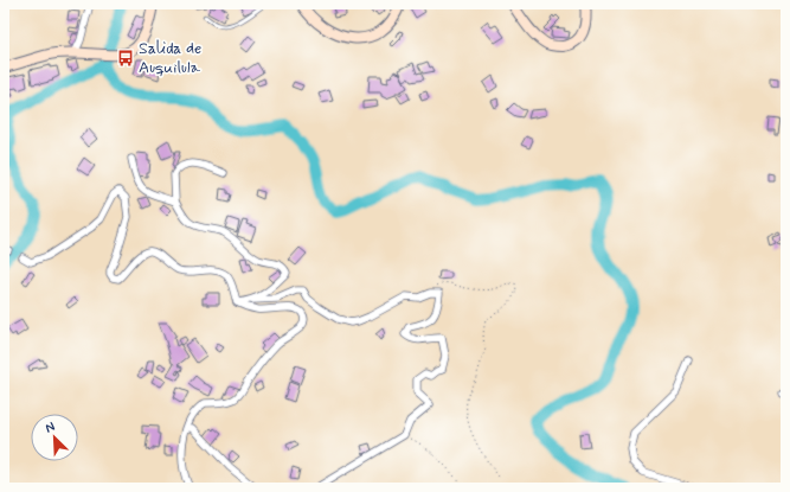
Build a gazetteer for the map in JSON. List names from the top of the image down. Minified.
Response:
{"places":{"bus stop":["Salida de Auquilula"]},"north":"top left"}
